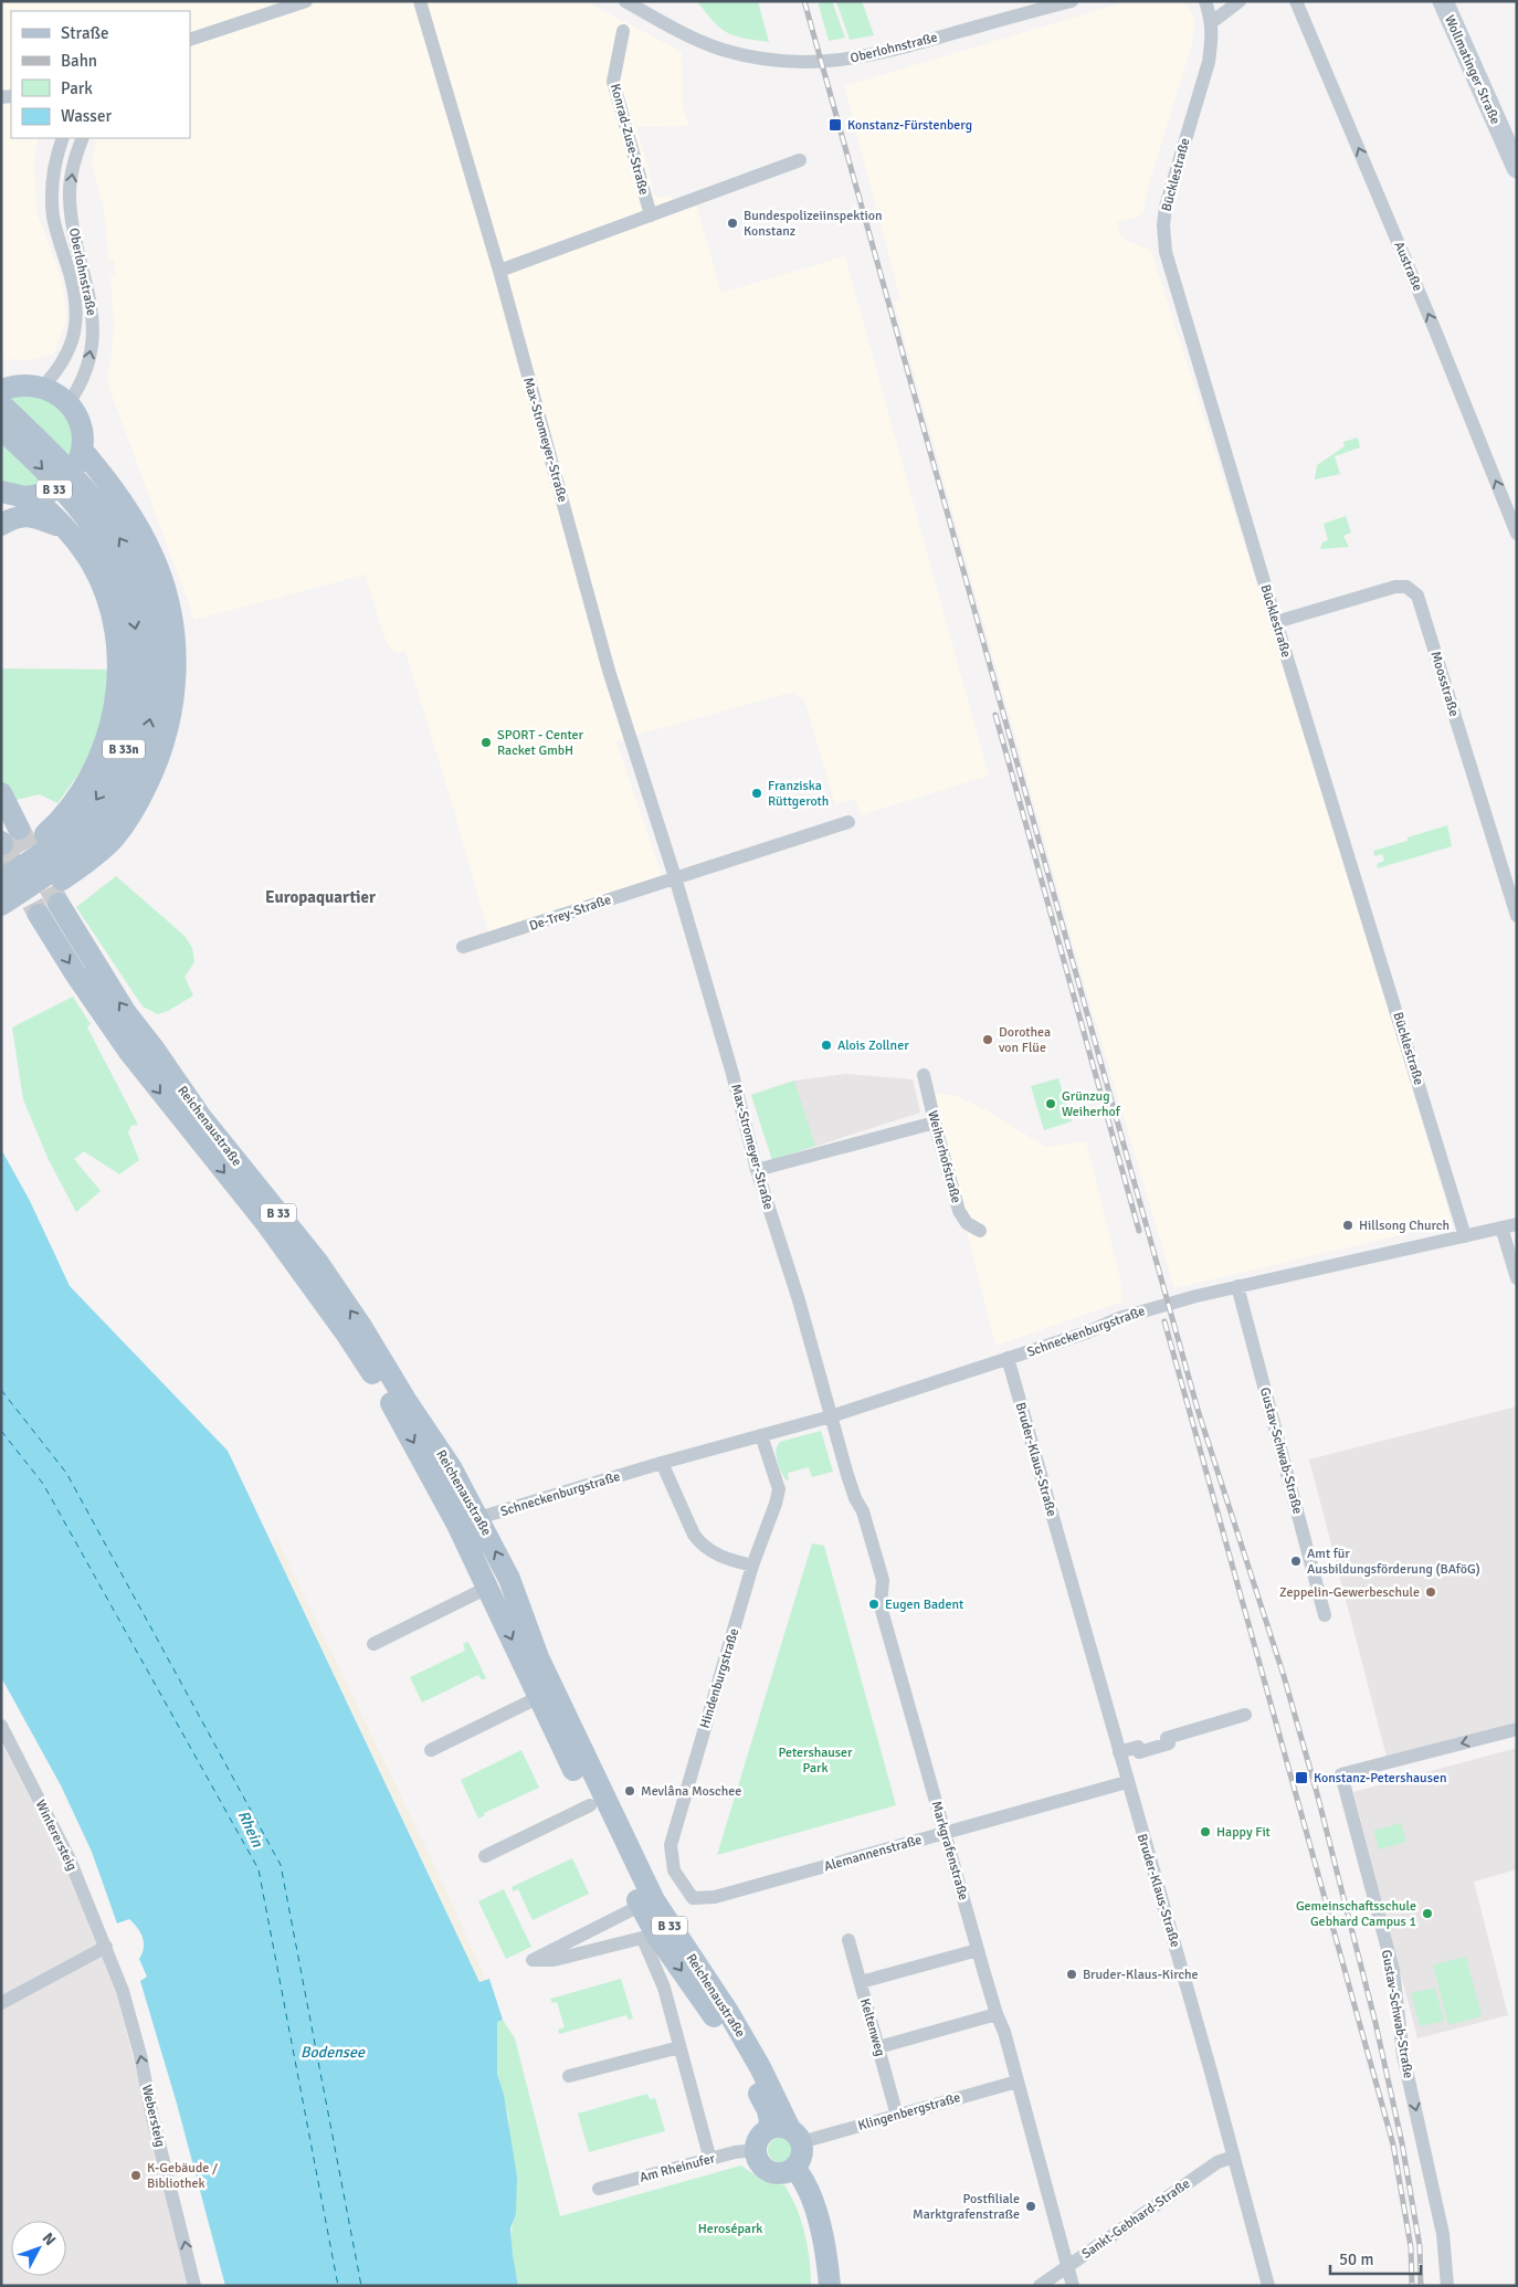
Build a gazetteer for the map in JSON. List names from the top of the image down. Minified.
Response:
{"streets":{"main road":["Wollmatinger Straße","B 33","B 33n","Reichenaustraße"],"street":["Oberlohnstraße","Konrad-Zuse-Straße","Bücklestraße","Austraße","Max-Stromeyer-Straße","Moosstraße","De-Trey-Straße","Weiherhofstraße","Schneckenburgstraße","Gustav-Schwab-Straße","Bruder-Klaus-Straße","Hindenburgstraße","Winterersteig","Markgrafenstraße","Alemannenstraße","Keltenweg","Klingenbergstraße","Webersteig","Am Rheinufer","Sankt-Gebhard-Straße"]},"crossings":[["Konrad-Zuse-Straße","Max-Stromeyer-Straße"],["Bücklestraße","Moosstraße"],["Bücklestraße","Schneckenburgstraße"],["Max-Stromeyer-Straße","De-Trey-Straße"],["Max-Stromeyer-Straße","Schneckenburgstraße"],["Max-Stromeyer-Straße","Markgrafenstraße"],["B 33","B 33n"],["Reichenaustraße","Schneckenburgstraße"],["Reichenaustraße","Klingenbergstraße"],["Reichenaustraße","Am Rheinufer"],["Schneckenburgstraße","Gustav-Schwab-Straße"],["Schneckenburgstraße","Bruder-Klaus-Straße"],["Schneckenburgstraße","Hindenburgstraße"],["Schneckenburgstraße","Markgrafenstraße"],["Bruder-Klaus-Straße","Alemannenstraße"],["Bruder-Klaus-Straße","Sankt-Gebhard-Straße"],["Hindenburgstraße","Alemannenstraße"],["Winterersteig","Webersteig"],["Markgrafenstraße","Alemannenstraße"],["Markgrafenstraße","Klingenbergstraße"],["Markgrafenstraße","Sankt-Gebhard-Straße"],["Keltenweg","Klingenbergstraße"],["Klingenbergstraße","Am Rheinufer"]],"one_way":["Austraße","Webersteig"],"districts":["Europaquartier"],"water":["Rhein","Bodensee"],"parks":["Petershauser Park","Herosépark"],"places":{"transit":["Konstanz-Fürstenberg","Konstanz-Petershausen"],"other":["Bundespolizeiinspektion Konstanz","SPORT - Center Racket GmbH","Franziska Rüttgeroth","Dorothea von Flüe","Alois Zollner","Grünzug Weiherhof","Hillsong Church","Amt für Ausbildungsförderung (BAföG)","Zeppelin-Gewerbeschule","Eugen Badent","Mevlâna Moschee","Happy Fit","Gemeinschaftsschule Gebhard Campus 1","Bruder-Klaus-Kirche","K-Gebäude / Bibliothek","Postfiliale Marktgrafenstraße"]},"legend":["Straße","Bahn","Park","Wasser"],"scale_bar":"50 m","north":"top right"}
